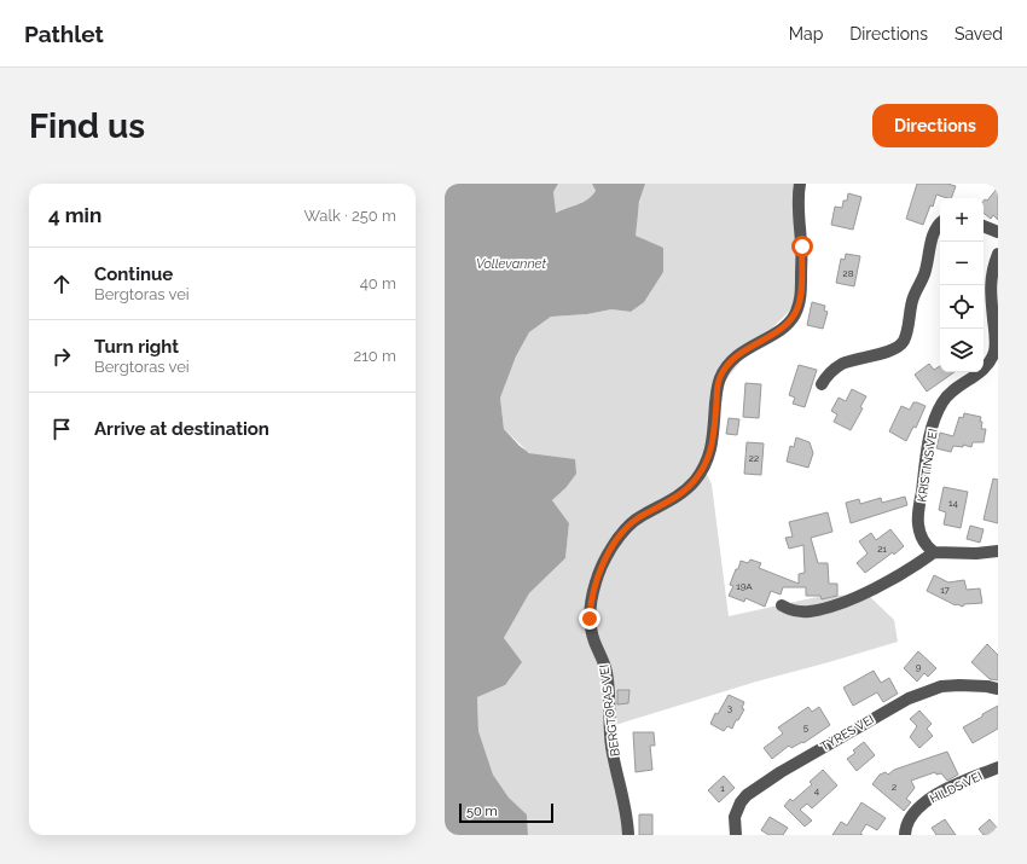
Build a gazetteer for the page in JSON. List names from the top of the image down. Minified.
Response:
{"streets":{"street":["KRISTINS VEI","BERGTORAS VEI","TYRES VEI","HILDS VEI"]},"water":["Vollevannet"],"house_numbers":["28","22","14","21","19A","17","9","3","5","2","1","4"],"scale_bar":"50 m","page":{"header":"Pathlet","nav":["Map","Directions","Saved"],"buttons":"Directions","title":"Find us","heading":["4 min","Walk · 250 m"],"map_buttons":["+","−"],"list":[["Continue","Bergtoras vei","40 m"],["Turn right","Bergtoras vei","210 m"],"Arrive at destination"],"scale":"50 m"}}
